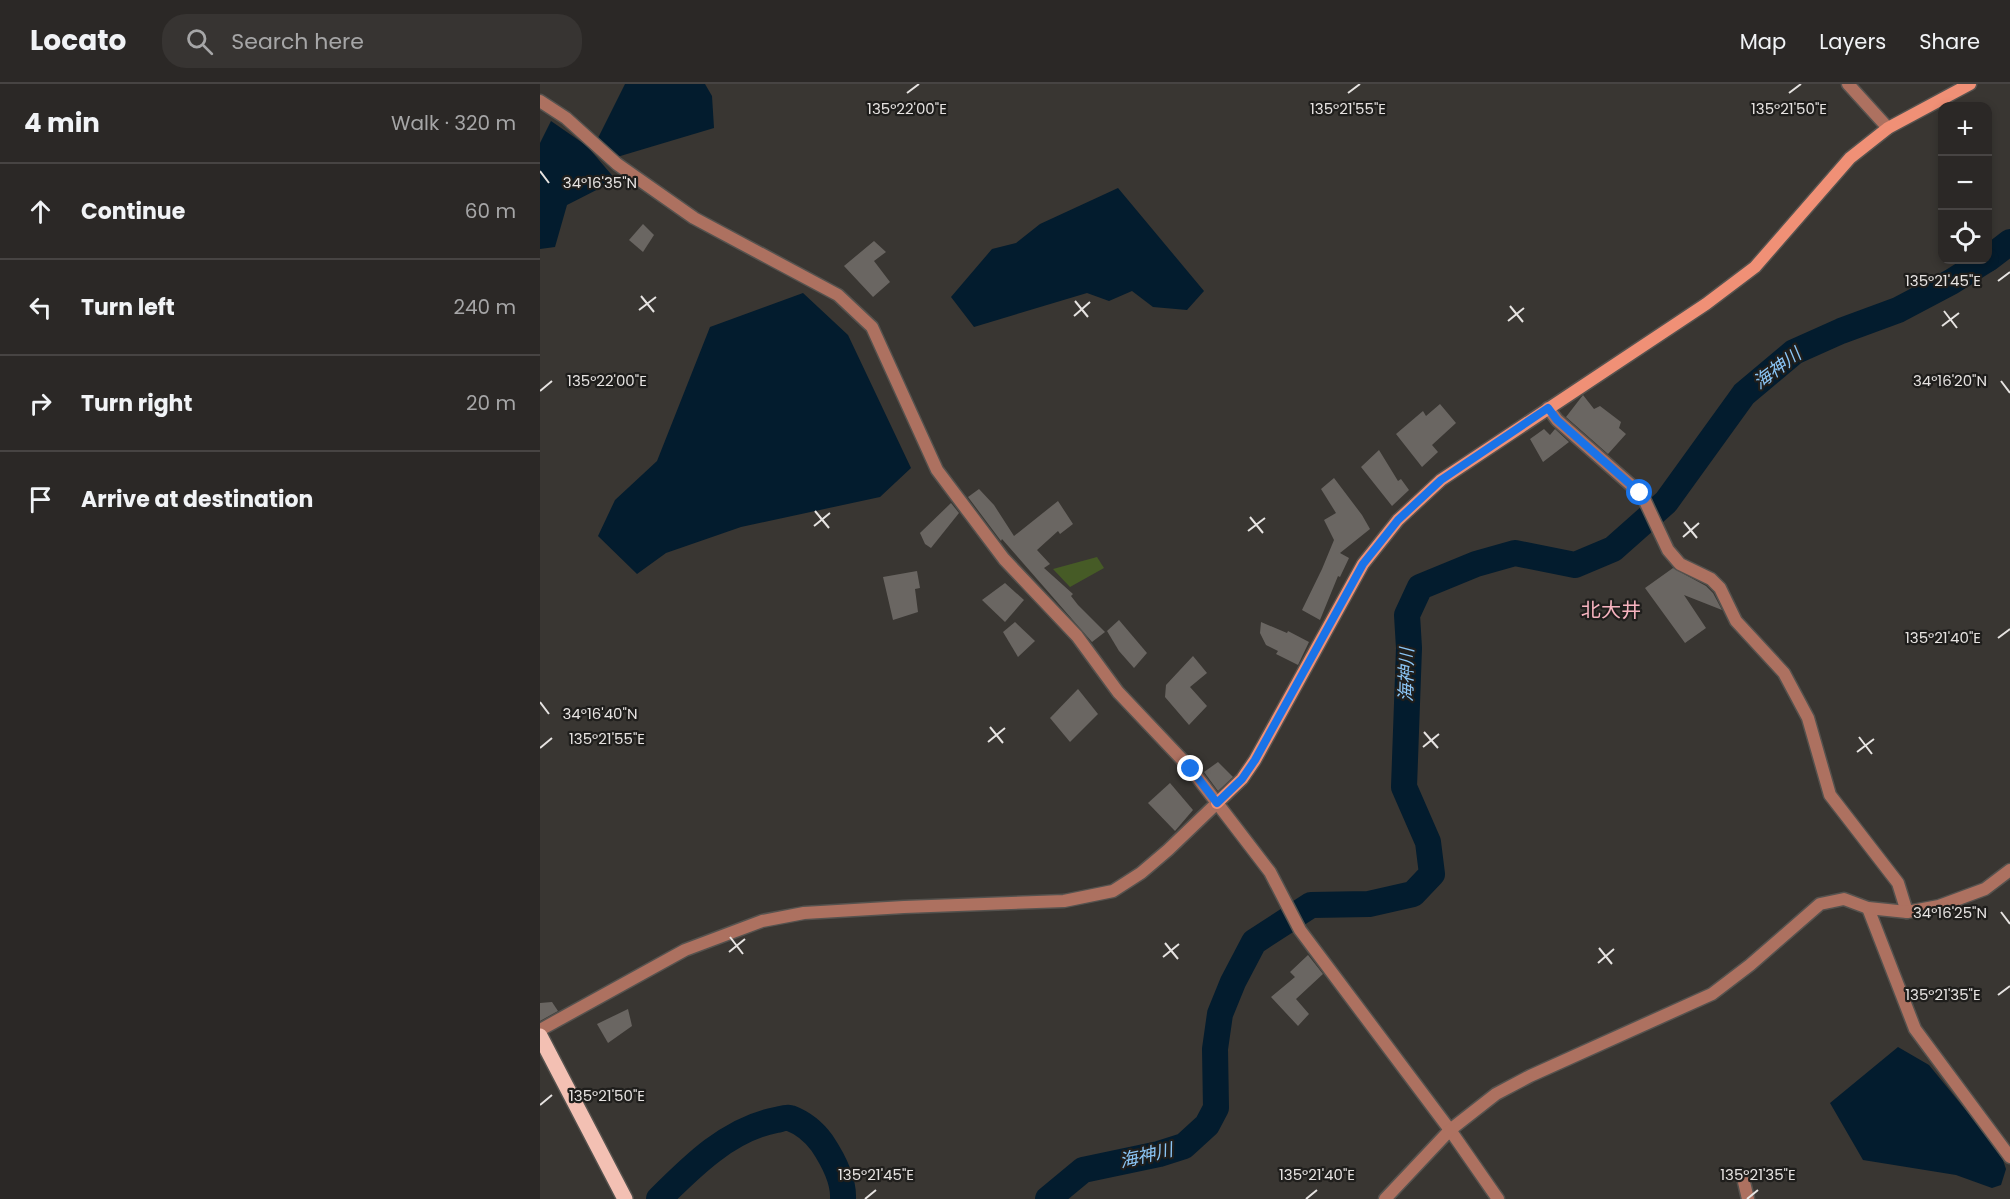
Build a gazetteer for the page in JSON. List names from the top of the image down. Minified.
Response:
{"districts":["北大井"],"water":["海神川"],"page":{"header":"Locato","search":"Search here","nav":["Map","Layers","Share"],"heading":["4 min","Walk · 320 m"],"map_buttons":["+","−"],"list":[["Continue","60 m"],["Turn left","240 m"],["Turn right","20 m"],"Arrive at destination"]},"coordinates":["135°22'00\"E","135°21'55\"E","135°21'50\"E","34°16'35\"N","135°21'45\"E","34°16'20\"N","135°21'40\"E","34°16'40\"N","34°16'25\"N","135°21'35\"E"]}
